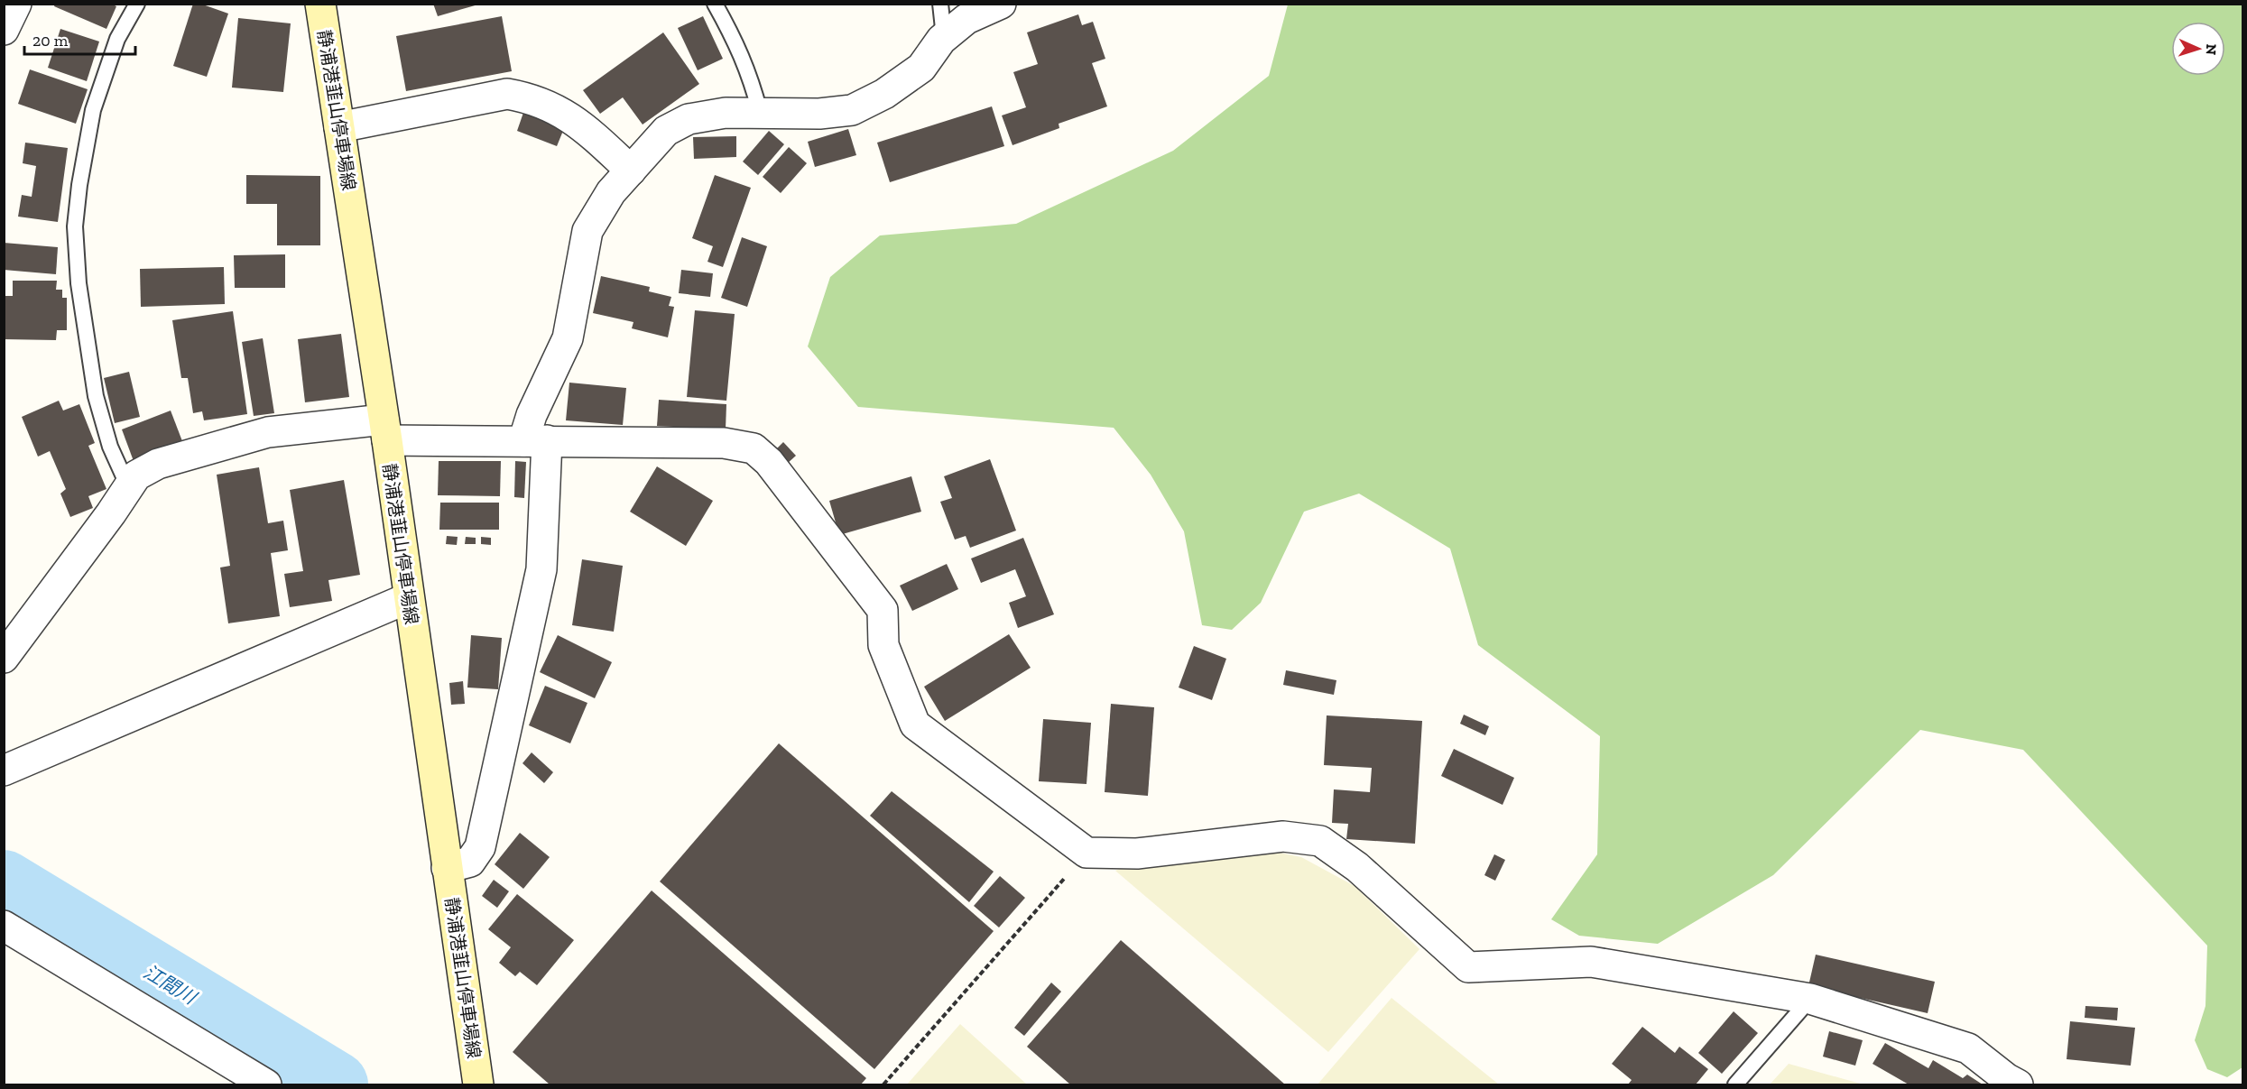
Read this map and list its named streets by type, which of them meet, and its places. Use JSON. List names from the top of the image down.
{
  "streets": {
    "main road": ["静浦港韮山停車場線"]
  },
  "water": ["江間川"],
  "scale_bar": "20 m",
  "north": "right"
}
